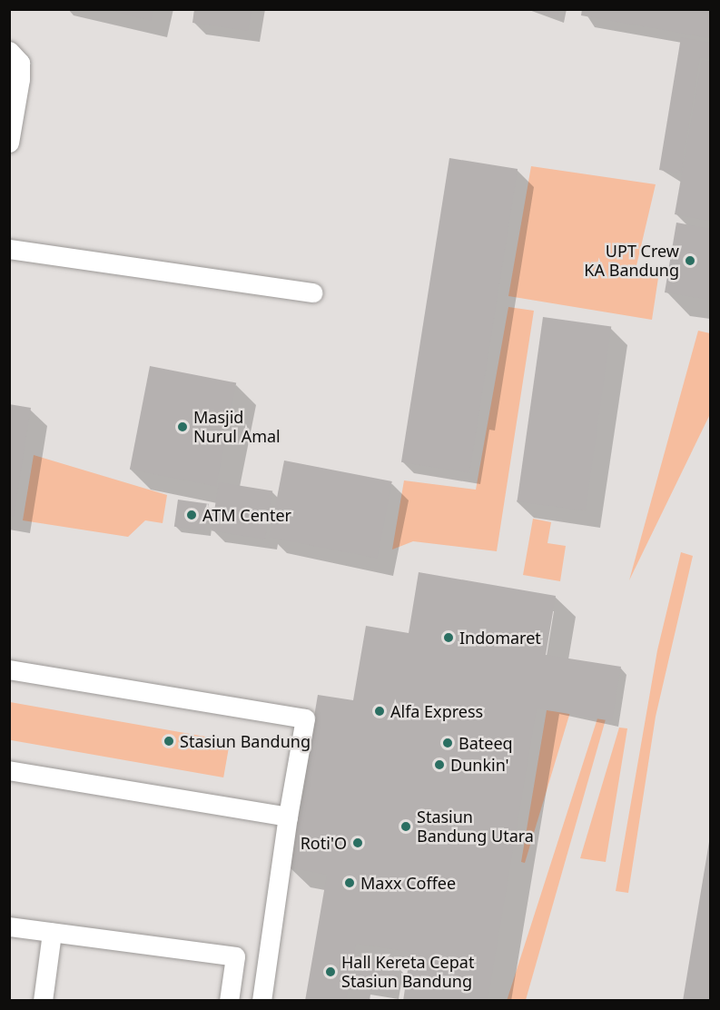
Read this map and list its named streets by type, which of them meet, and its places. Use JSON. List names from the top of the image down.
{
  "places": [
    "UPT Crew KA Bandung",
    "Masjid Nurul Amal",
    "ATM Center",
    "Indomaret",
    "Alfa Express",
    "Stasiun Bandung",
    "Bateeq",
    "Dunkin'",
    "Stasiun Bandung Utara",
    "Roti'O",
    "Maxx Coffee",
    "Hall Kereta Cepat Stasiun Bandung"
  ]
}
